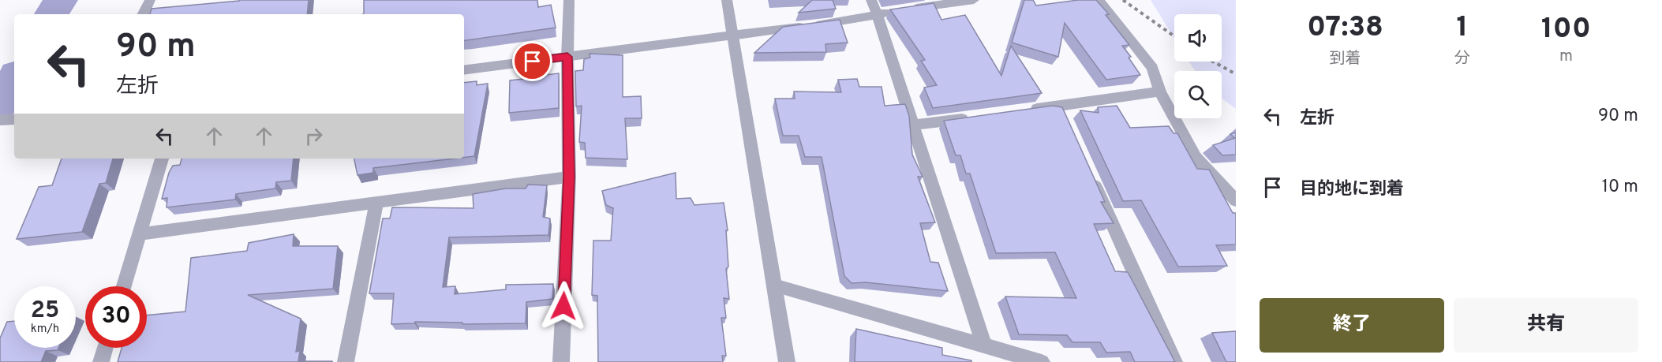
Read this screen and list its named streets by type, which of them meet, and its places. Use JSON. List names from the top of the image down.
{
  "page": {
    "eta": [
      "07:38",
      "到着",
      "1",
      "分",
      "100",
      "m"
    ],
    "turn": ["90 m", "左折"],
    "list": [
      {
        "name": "左折",
        "value": "90 m"
      },
      {
        "name": "目的地に到着",
        "value": "10 m"
      }
    ],
    "speed": "25 km/h",
    "limit": "30",
    "buttons": ["終了", "共有"]
  }
}
